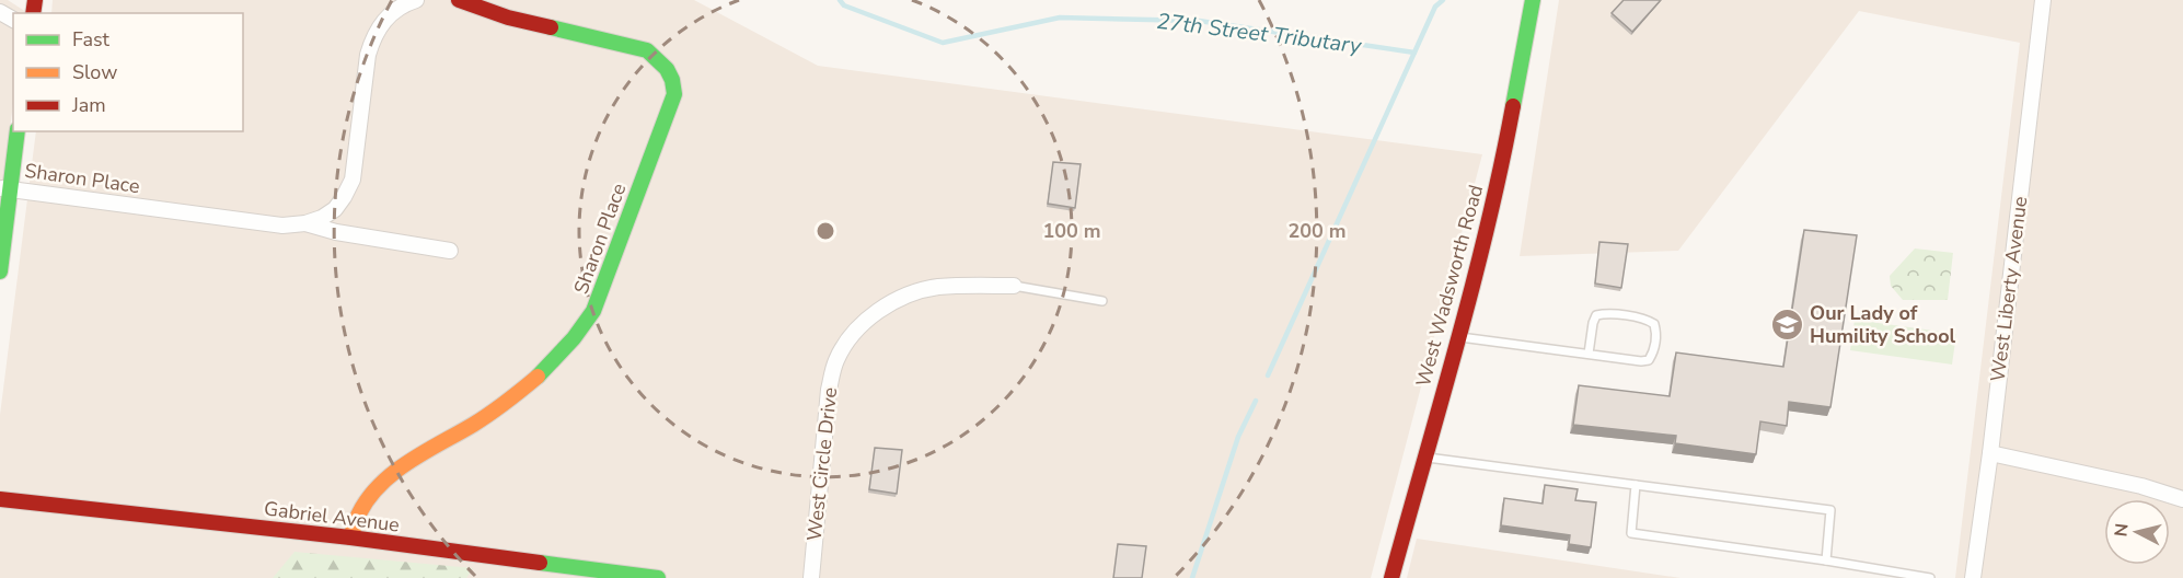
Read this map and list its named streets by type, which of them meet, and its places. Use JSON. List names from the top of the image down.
{
  "streets": {
    "street": [
      "Sharon Place",
      "West Wadsworth Road",
      "West Liberty Avenue",
      "West Circle Drive",
      "Gabriel Avenue"
    ]
  },
  "crossings": [
    ["Sharon Place", "Gabriel Avenue"]
  ],
  "water": ["27th Street Tributary"],
  "places": {
    "school or university": ["Our Lady of Humility School"]
  },
  "legend": ["Fast", "Slow", "Jam"],
  "north": "left",
  "rings": ["100 m", "200 m"]
}
